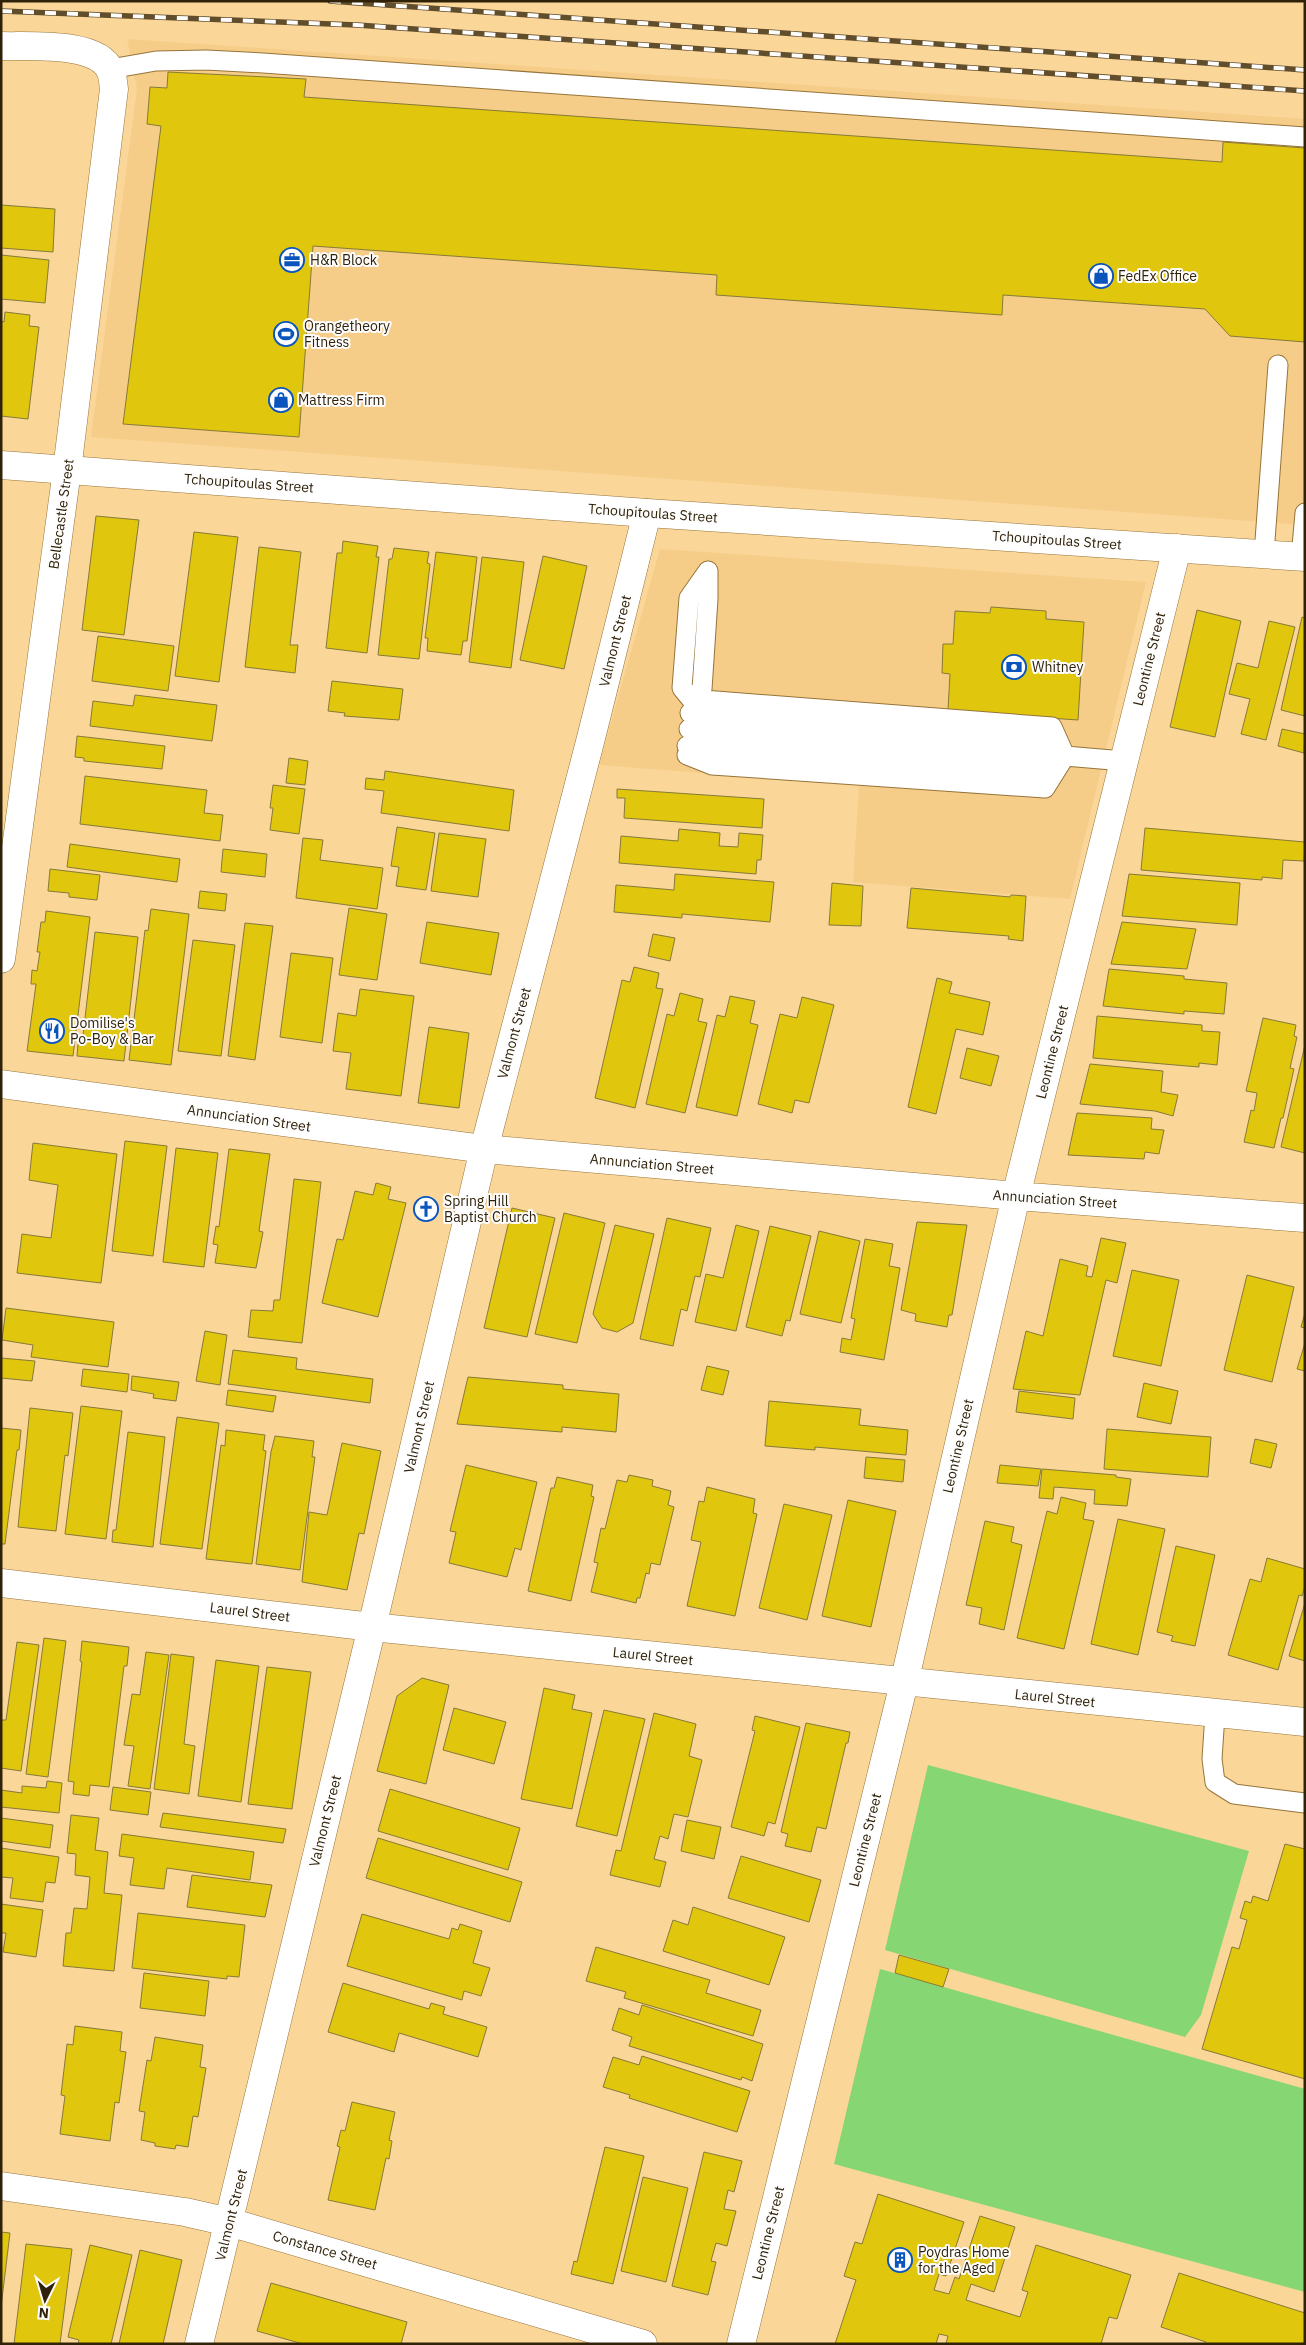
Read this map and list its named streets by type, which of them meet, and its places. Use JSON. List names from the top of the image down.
{
  "streets": {
    "street": [
      "Tchoupitoulas Street",
      "Bellecastle Street",
      "Valmont Street",
      "Leontine Street",
      "Annunciation Street",
      "Laurel Street",
      "Constance Street"
    ]
  },
  "crossings": [
    ["Tchoupitoulas Street", "Bellecastle Street"],
    ["Tchoupitoulas Street", "Valmont Street"],
    ["Tchoupitoulas Street", "Leontine Street"],
    ["Valmont Street", "Annunciation Street"],
    ["Valmont Street", "Laurel Street"],
    ["Valmont Street", "Constance Street"],
    ["Leontine Street", "Annunciation Street"],
    ["Leontine Street", "Laurel Street"]
  ],
  "places": {
    "office": ["H&R Block"],
    "shop": ["FedEx Office", "Mattress Firm"],
    "sports": ["Orangetheory Fitness"],
    "bank": ["Whitney"],
    "restaurant": ["Domilise's Po-Boy & Bar"],
    "church": ["Spring Hill Baptist Church"],
    "building": ["Poydras Home for the Aged"]
  },
  "north": "bottom"
}
